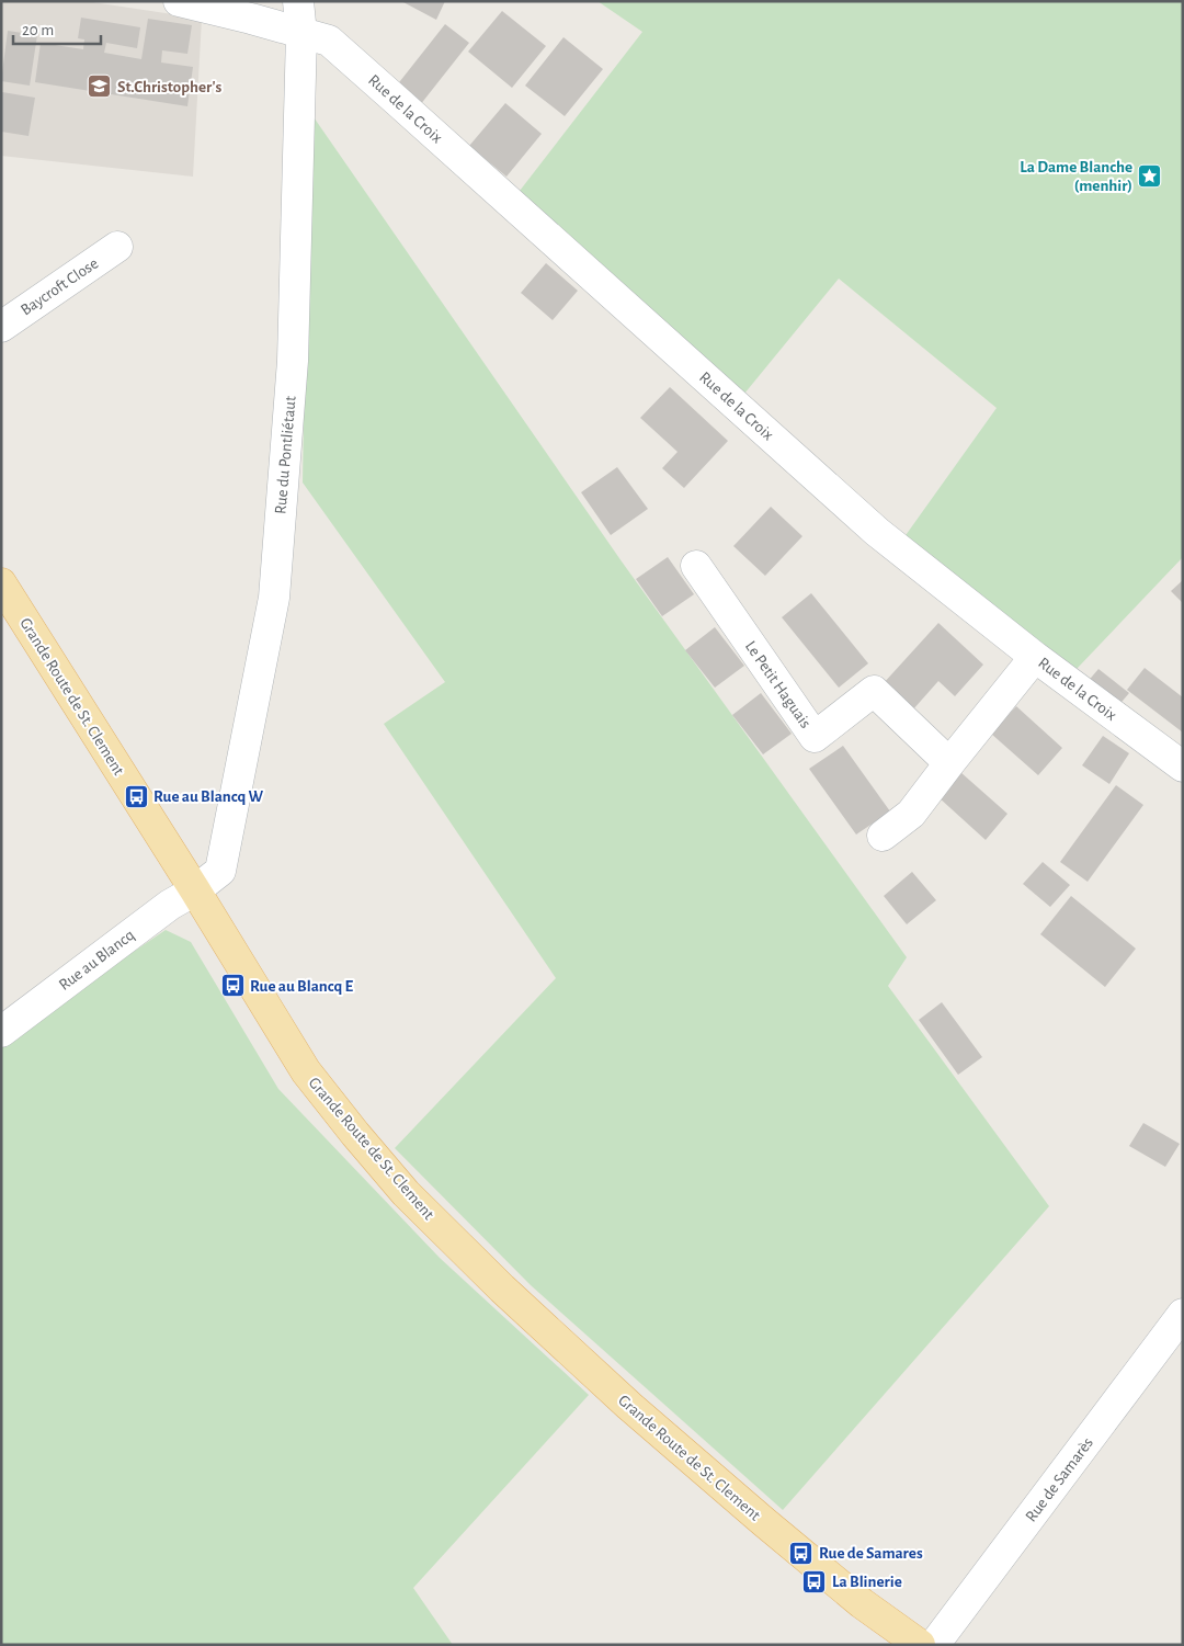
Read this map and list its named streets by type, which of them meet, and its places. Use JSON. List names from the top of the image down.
{
  "streets": {
    "main road": ["Grande Route de St. Clement"],
    "street": [
      "Rue de la Croix",
      "Baycroft Close",
      "Rue du Pontliétaut",
      "Le Petit Haguais",
      "Rue au Blancq",
      "Rue de Samarès"
    ]
  },
  "crossings": [
    ["Rue de la Croix", "Rue du Pontliétaut"],
    ["Rue du Pontliétaut", "Grande Route de St. Clement"],
    ["Rue du Pontliétaut", "Rue au Blancq"],
    ["Grande Route de St. Clement", "Rue au Blancq"]
  ],
  "places": {
    "school or university": ["St.Christopher's"],
    "place": ["La Dame Blanche (menhir)"],
    "bus stop": [
      "Rue au Blancq W",
      "Rue au Blancq E",
      "Rue de Samares",
      "La Blinerie"
    ]
  },
  "scale_bar": "20 m"
}
